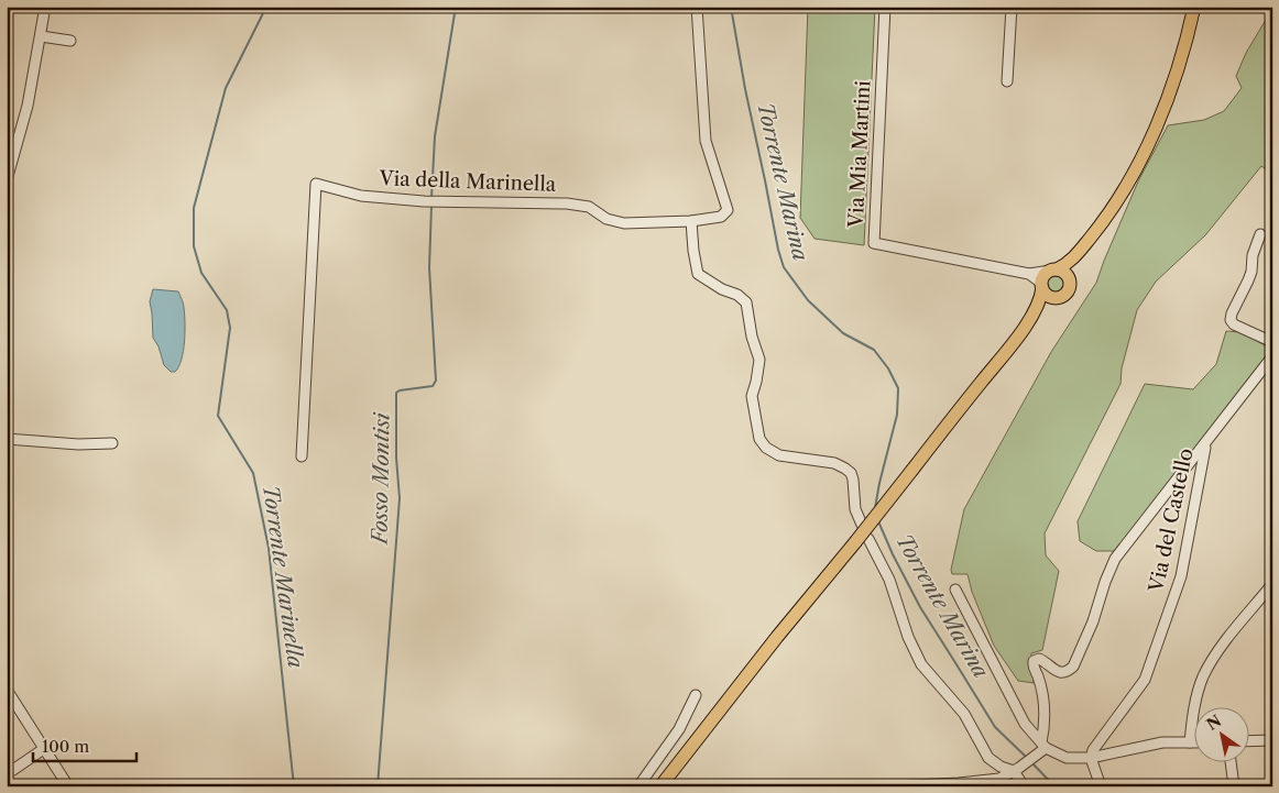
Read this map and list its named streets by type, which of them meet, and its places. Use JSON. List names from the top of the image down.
{
  "streets": {
    "street": ["Via Mia Martini", "Via della Marinella", "Via del Castello"]
  },
  "water": ["Torrente Marina", "Fosso Montisi", "Torrente Marinella"],
  "scale_bar": "100 m",
  "north": "top left"
}
